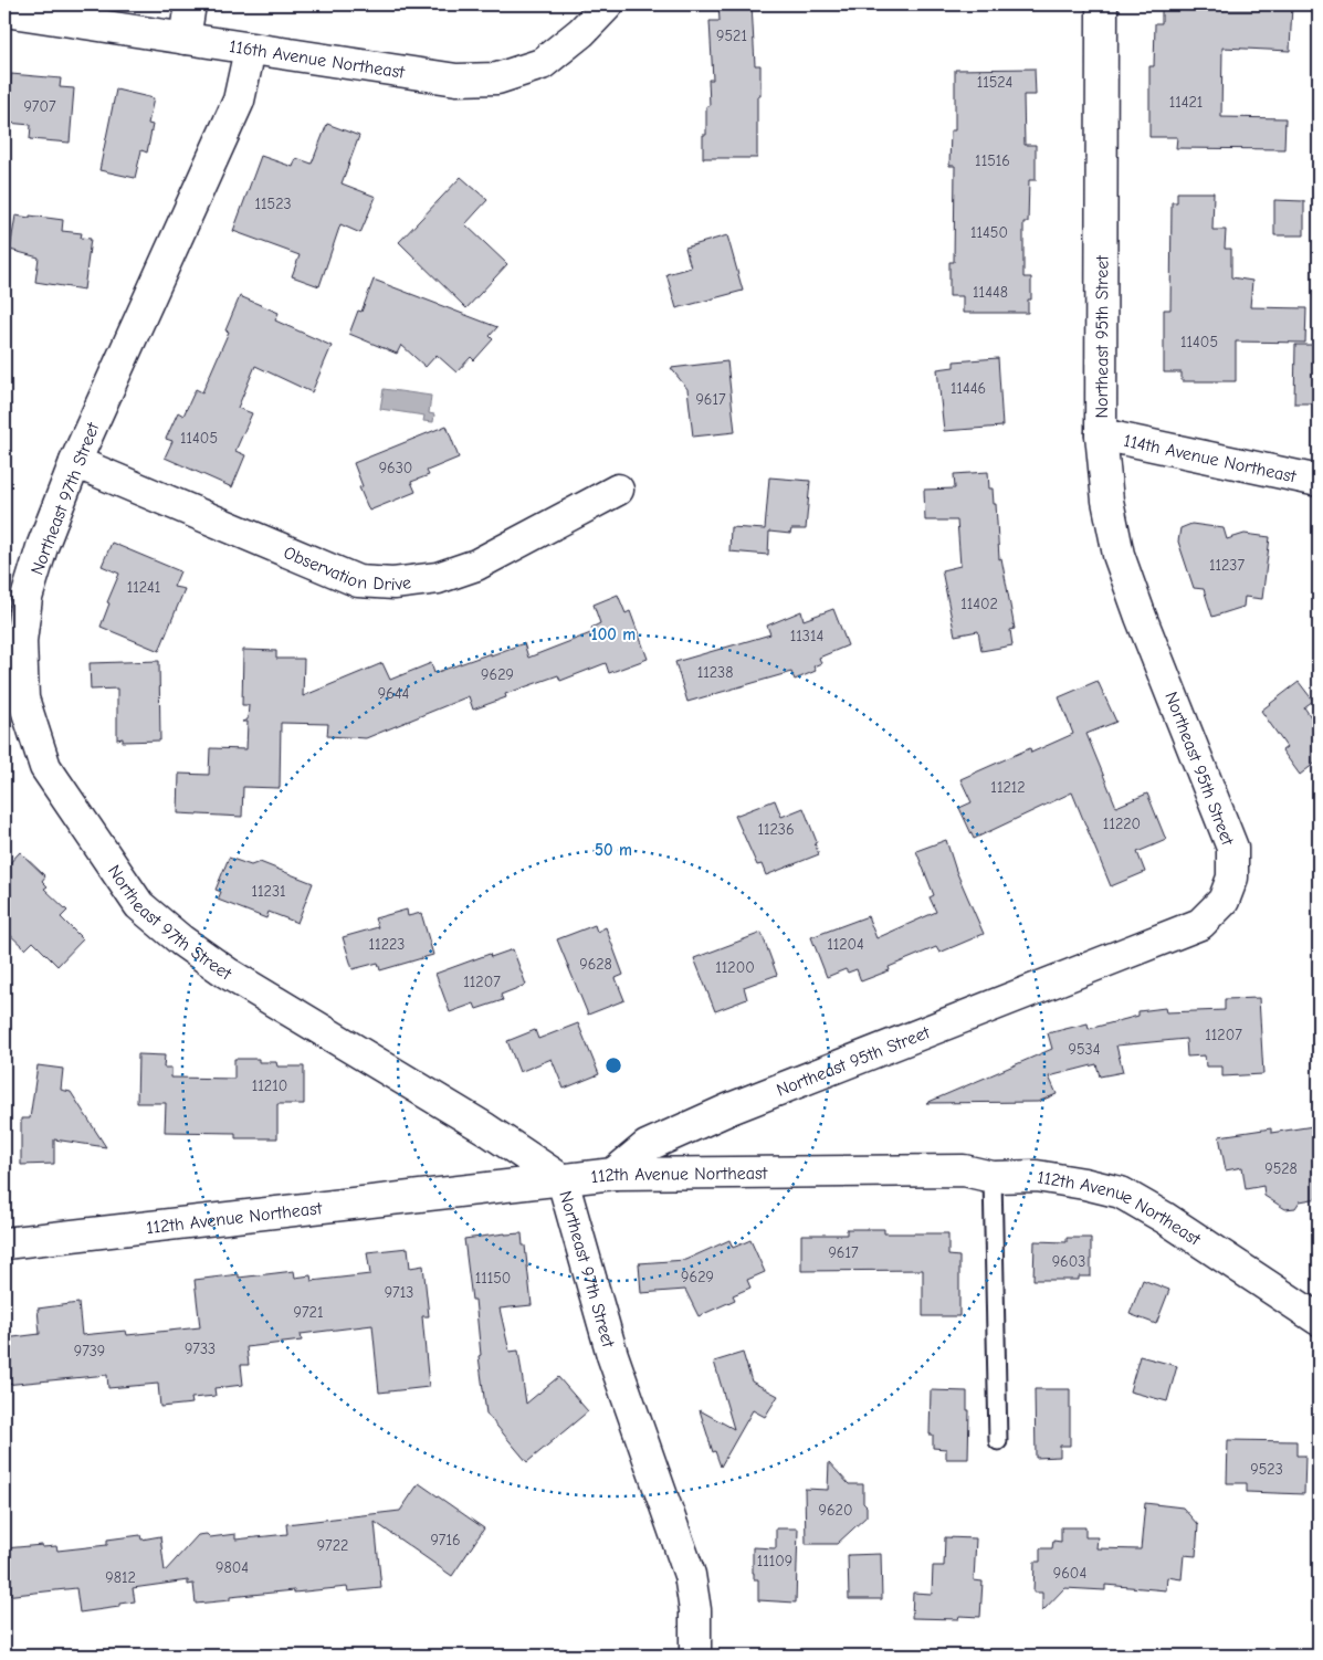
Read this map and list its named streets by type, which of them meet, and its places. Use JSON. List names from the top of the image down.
{
  "streets": {
    "street": [
      "116th Avenue Northeast",
      "Northeast 95th Street",
      "114th Avenue Northeast",
      "Northeast 97th Street",
      "Observation Drive",
      "112th Avenue Northeast"
    ]
  },
  "crossings": [
    ["116th Avenue Northeast", "Northeast 97th Street"],
    ["Northeast 95th Street", "114th Avenue Northeast"],
    ["Northeast 95th Street", "112th Avenue Northeast"],
    ["Northeast 97th Street", "Observation Drive"],
    ["Northeast 97th Street", "112th Avenue Northeast"]
  ],
  "house_numbers": [
    "9521",
    "11524",
    "11421",
    "9707",
    "11516",
    "11523",
    "11450",
    "11448",
    "11405",
    "11446",
    "9617",
    "11405",
    "9630",
    "11237",
    "11241",
    "11402",
    "11314",
    "11238",
    "9629",
    "9644",
    "11212",
    "11220",
    "11236",
    "11231",
    "11223",
    "11204",
    "9628",
    "11200",
    "11207",
    "11207",
    "9534",
    "11210",
    "9528",
    "9617",
    "9603",
    "9629",
    "11150",
    "9713",
    "9721",
    "9733",
    "9739",
    "9523",
    "9620",
    "9716",
    "9722",
    "11109",
    "9804",
    "9604",
    "9812"
  ],
  "rings": ["100 m", "50 m"]
}
